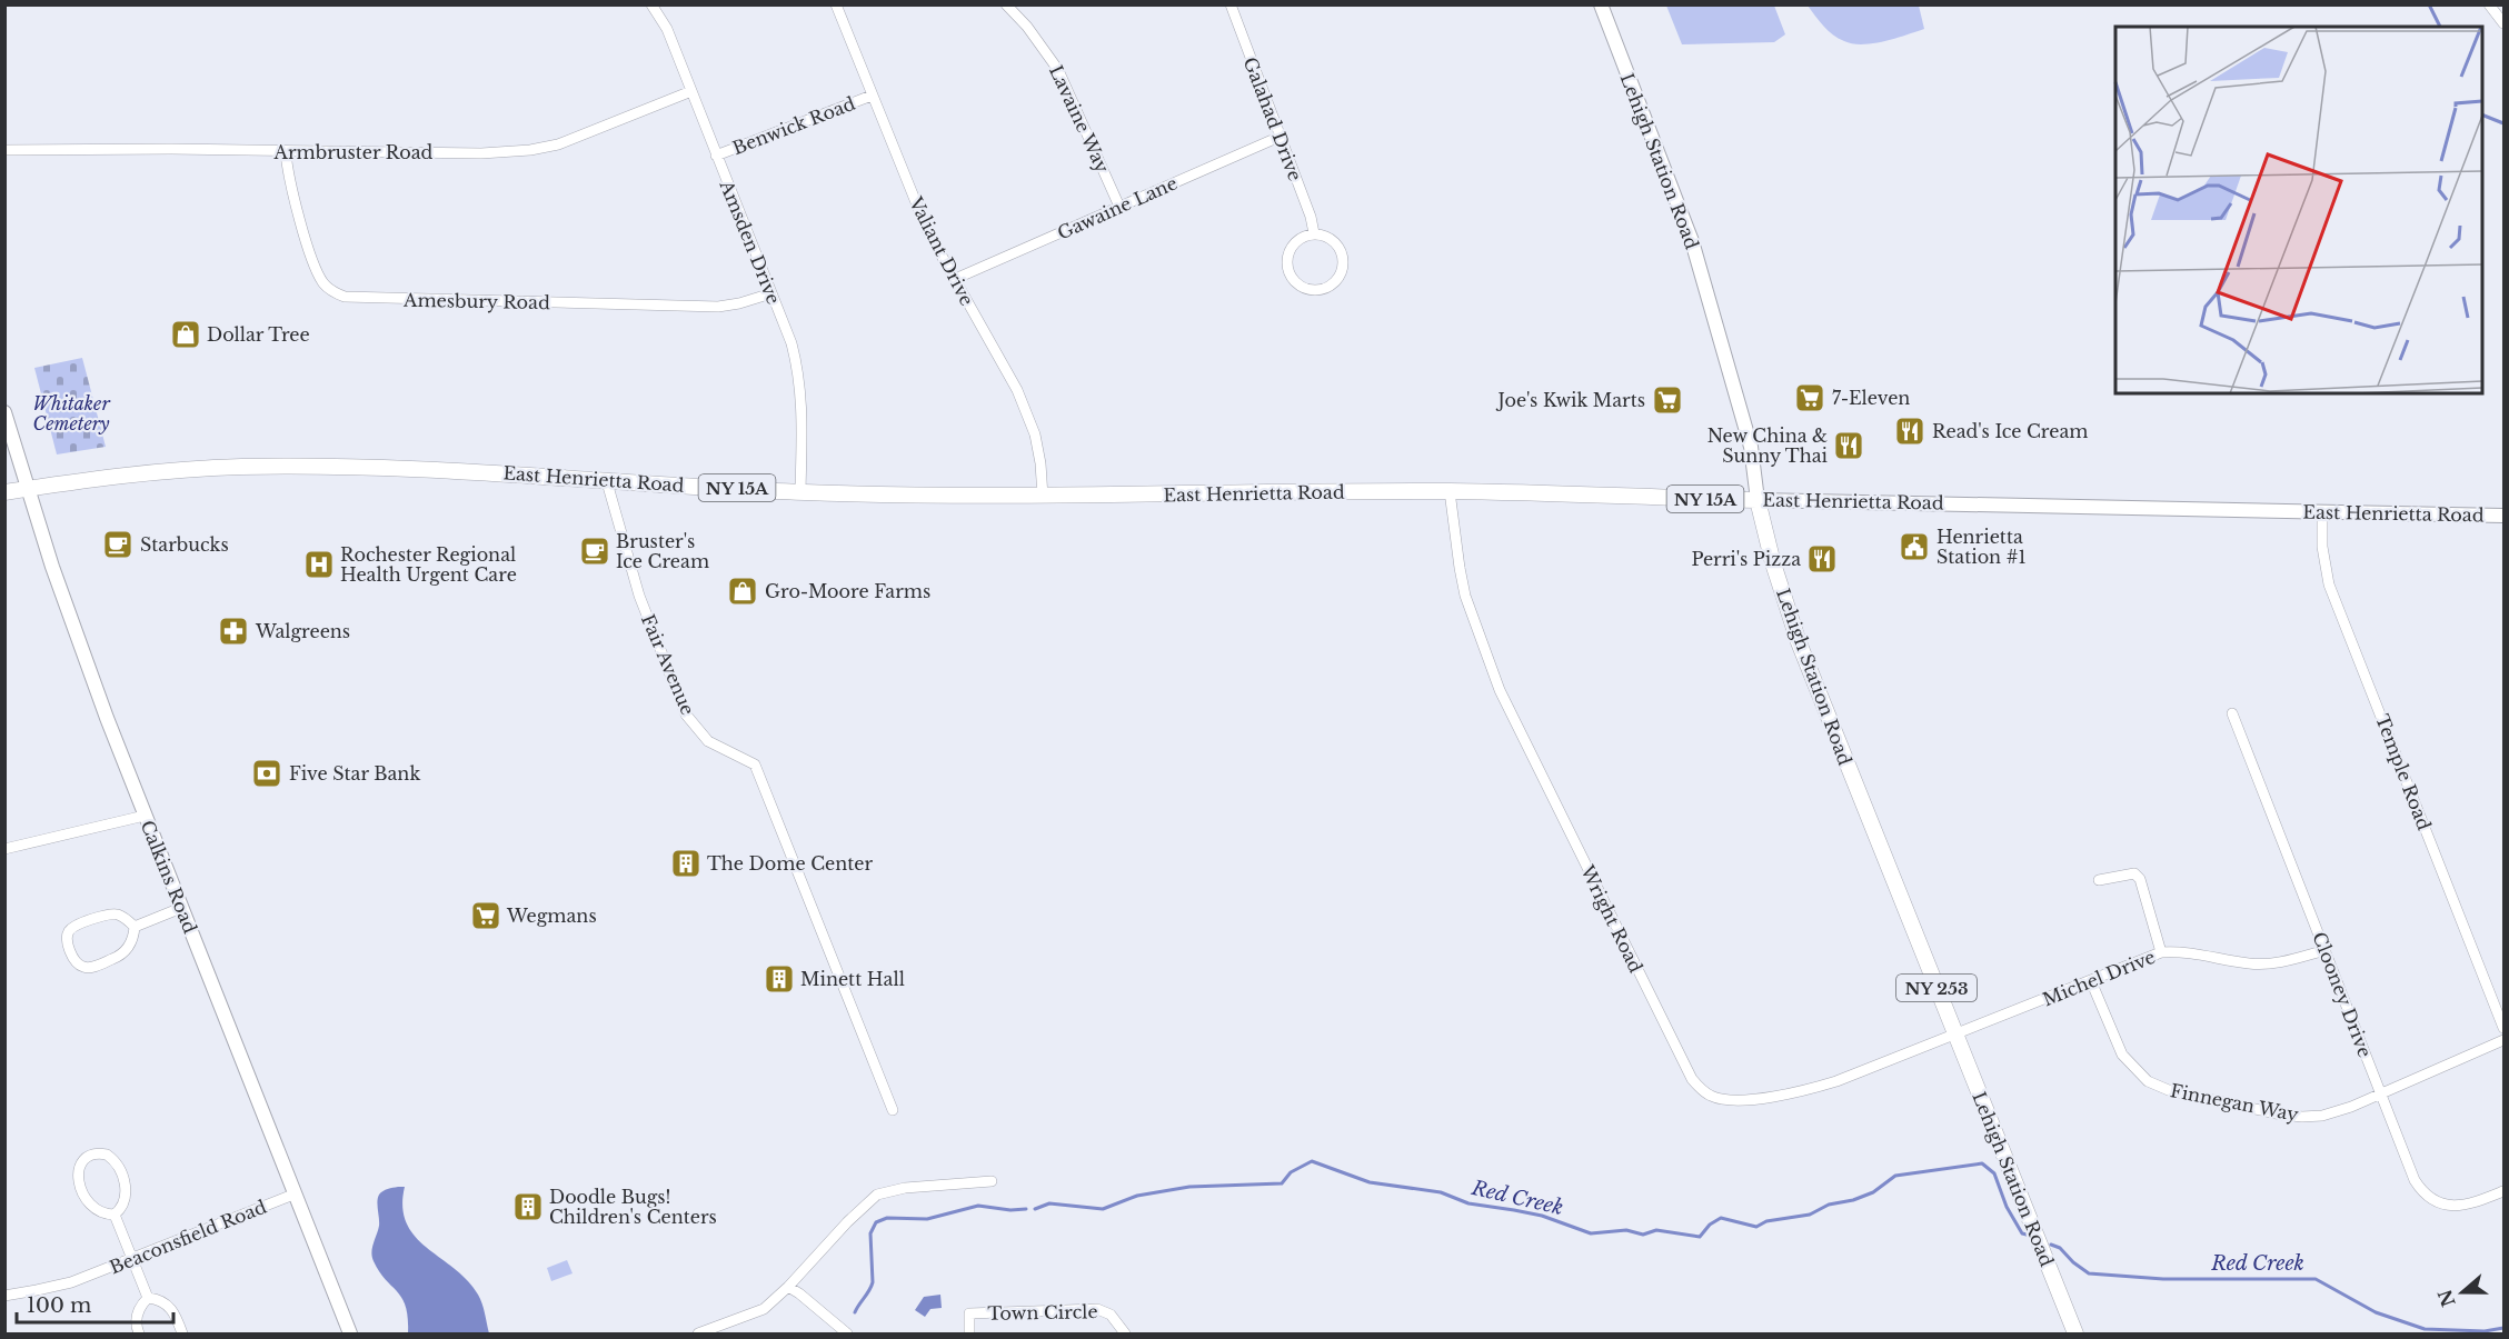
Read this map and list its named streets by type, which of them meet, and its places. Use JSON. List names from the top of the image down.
{
  "streets": {
    "main road": [
      "Lehigh Station Road",
      "East Henrietta Road",
      "NY 15A",
      "Calkins Road",
      "NY 253"
    ],
    "street": [
      "Lavaine Way",
      "Galahad Drive",
      "Benwick Road",
      "Armbruster Road",
      "Gawaine Lane",
      "Amsden Drive",
      "Valiant Drive",
      "Amesbury Road",
      "Fair Avenue",
      "Temple Road",
      "Wright Road",
      "Michel Drive",
      "Clooney Drive",
      "Finnegan Way",
      "Beaconsfield Road",
      "Town Circle"
    ]
  },
  "crossings": [
    ["Lavaine Way", "Gawaine Lane"],
    ["Galahad Drive", "Gawaine Lane"],
    ["Benwick Road", "Amsden Drive"],
    ["Benwick Road", "Valiant Drive"],
    ["Armbruster Road", "Amsden Drive"],
    ["Armbruster Road", "Amesbury Road"],
    ["Lehigh Station Road", "East Henrietta Road"],
    ["Lehigh Station Road", "Wright Road"],
    ["Lehigh Station Road", "Michel Drive"],
    ["Gawaine Lane", "Valiant Drive"],
    ["Amsden Drive", "Amesbury Road"],
    ["Amsden Drive", "East Henrietta Road"],
    ["Valiant Drive", "East Henrietta Road"],
    ["East Henrietta Road", "Fair Avenue"],
    ["East Henrietta Road", "Temple Road"],
    ["East Henrietta Road", "Calkins Road"],
    ["East Henrietta Road", "Wright Road"],
    ["Calkins Road", "Beaconsfield Road"],
    ["Wright Road", "Michel Drive"],
    ["Michel Drive", "Clooney Drive"],
    ["Michel Drive", "Finnegan Way"],
    ["Clooney Drive", "Finnegan Way"]
  ],
  "water": ["Red Creek"],
  "parks": ["Whitaker Cemetery"],
  "places": {
    "shop": ["Dollar Tree", "Gro-Moore Farms"],
    "supermarket": ["7-Eleven", "Joe's Kwik Marts", "Wegmans"],
    "restaurant": ["Read's Ice Cream", "New China & Sunny Thai", "Perri's Pizza"],
    "cafe": ["Starbucks", "Bruster's Ice Cream"],
    "public building": ["Henrietta Station #1"],
    "hospital": ["Rochester Regional Health Urgent Care"],
    "pharmacy": ["Walgreens"],
    "bank": ["Five Star Bank"],
    "building": ["The Dome Center", "Minett Hall", "Doodle Bugs! Children's Centers"]
  },
  "scale_bar": "100 m",
  "north": "left"
}
